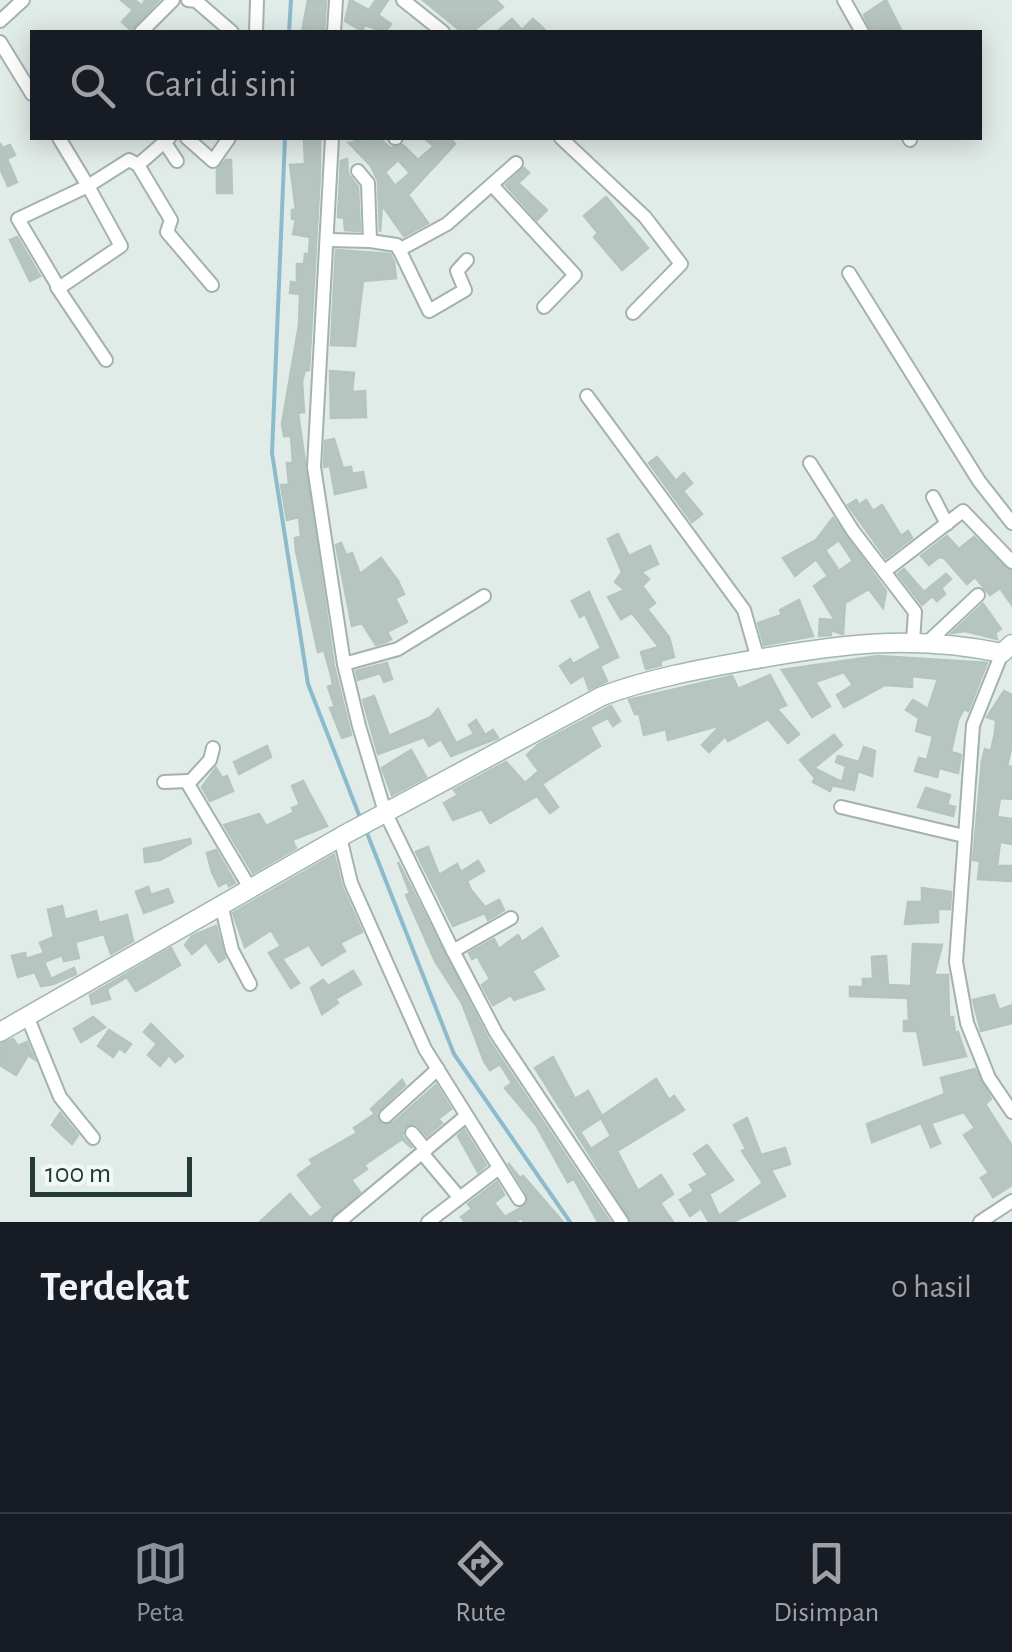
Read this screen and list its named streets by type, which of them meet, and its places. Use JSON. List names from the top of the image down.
{
  "scale_bar": "100 m",
  "page": {
    "search": "Cari di sini",
    "scale": "100 m",
    "heading": ["Terdekat", "0 hasil"],
    "nav": ["Peta", "Rute", "Disimpan"]
  }
}
